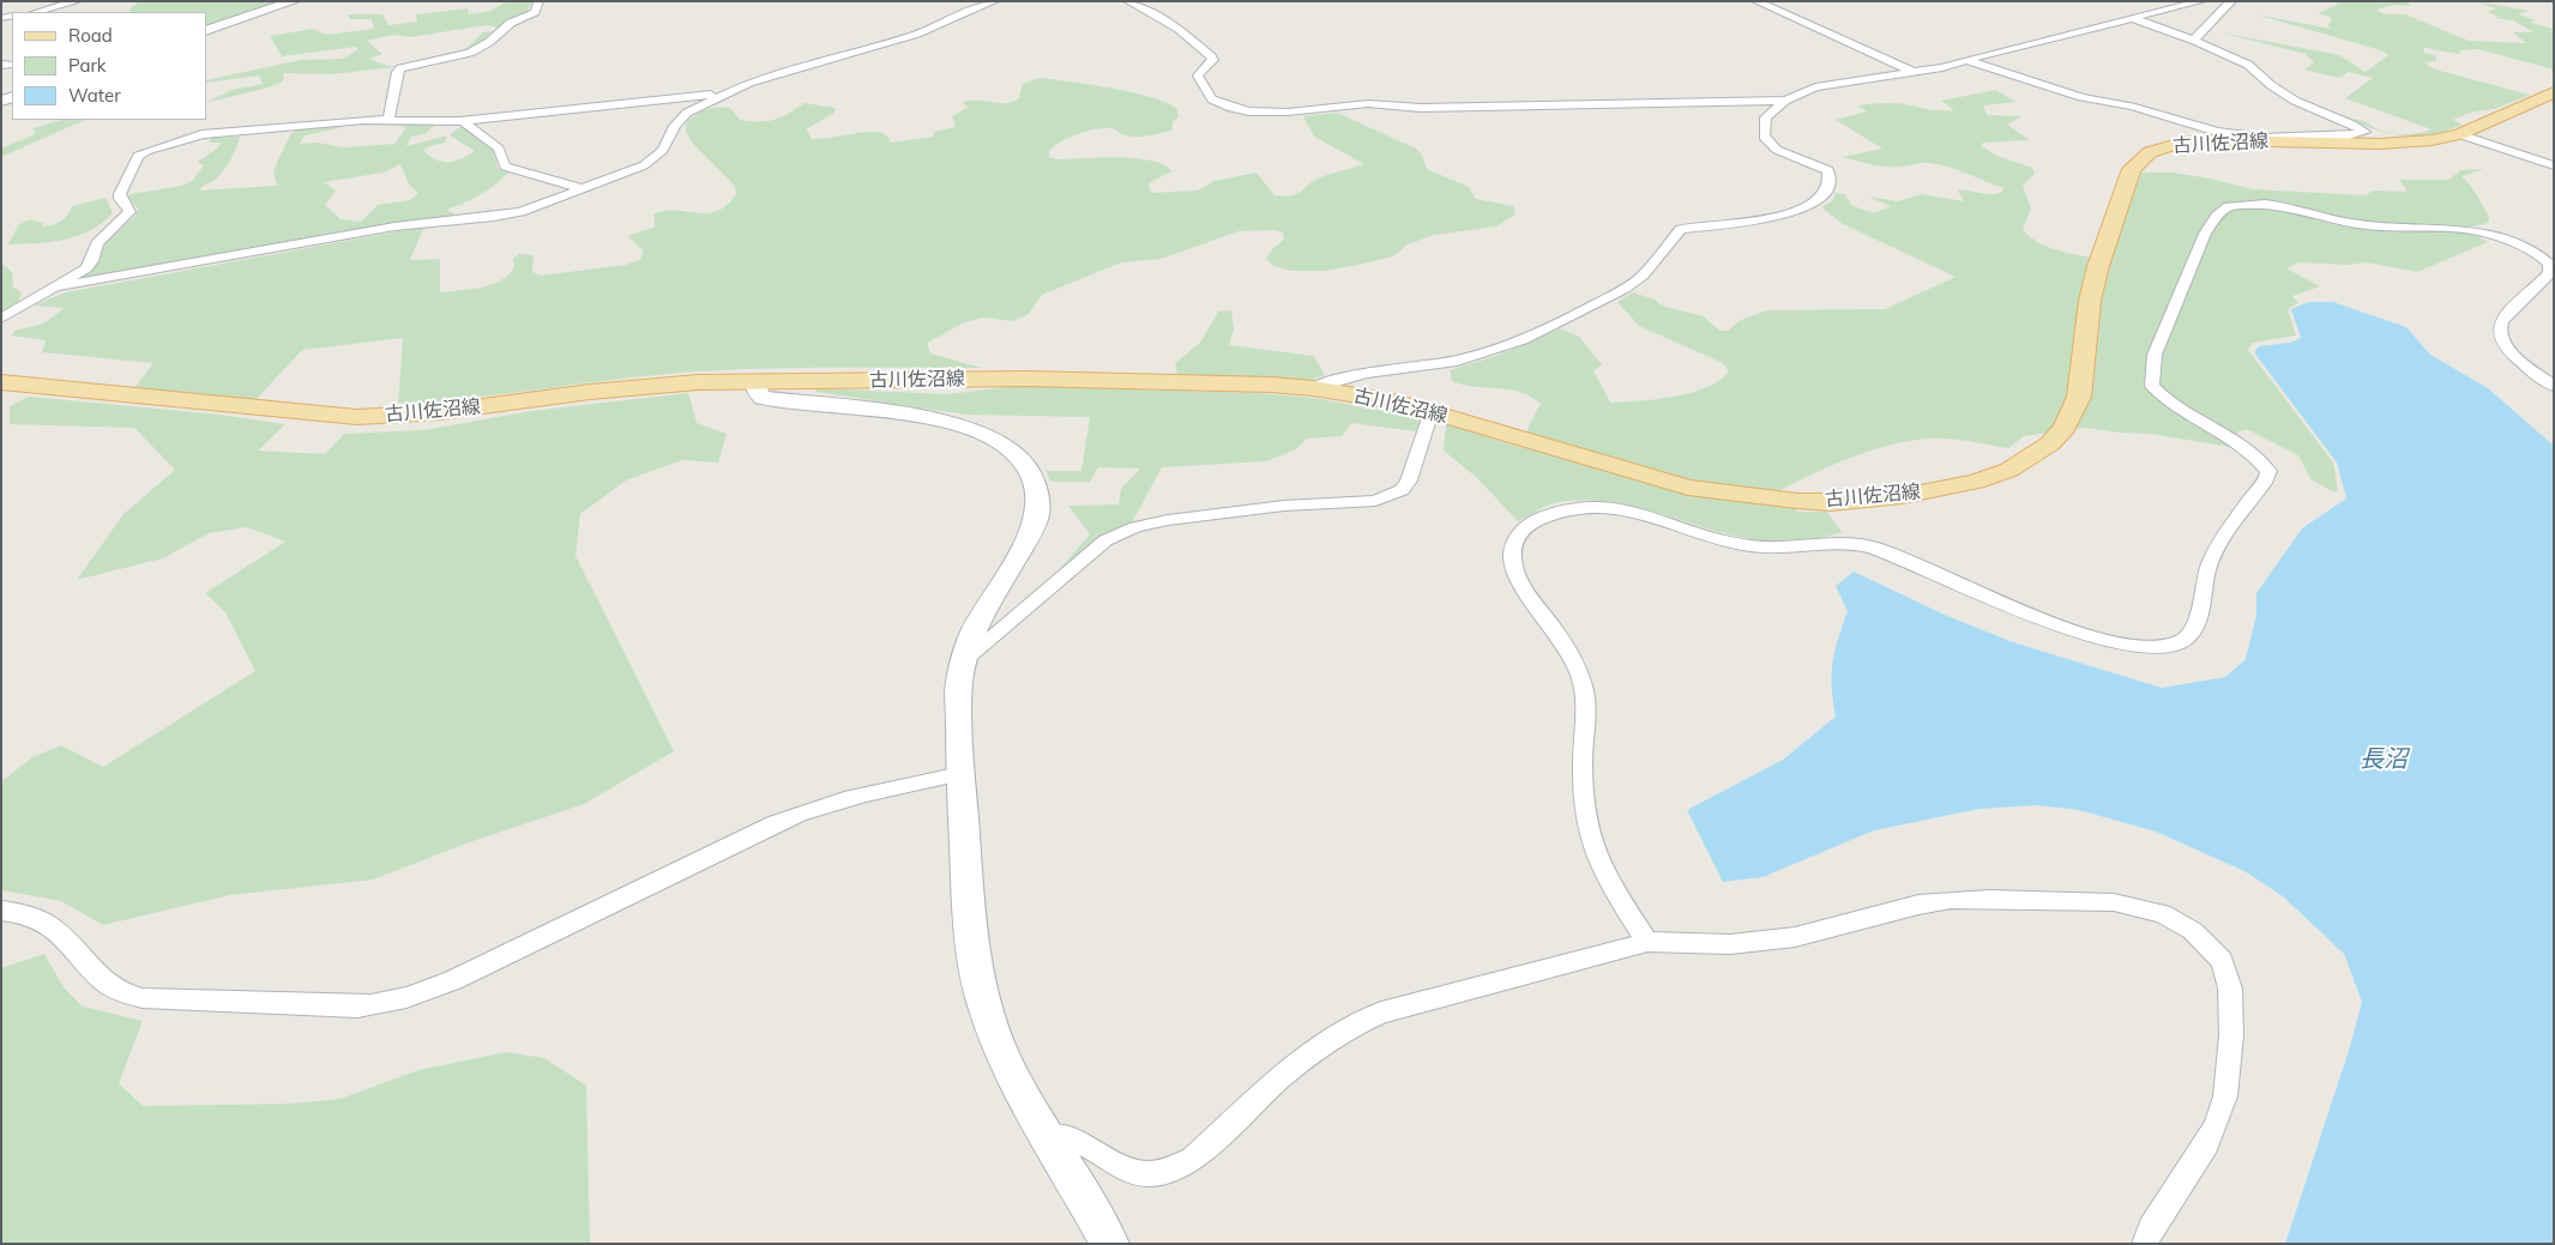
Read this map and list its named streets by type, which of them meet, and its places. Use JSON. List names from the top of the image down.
{
  "streets": {
    "main road": ["古川佐沼線"]
  },
  "water": ["長沼"],
  "legend": ["Road", "Park", "Water"]
}
